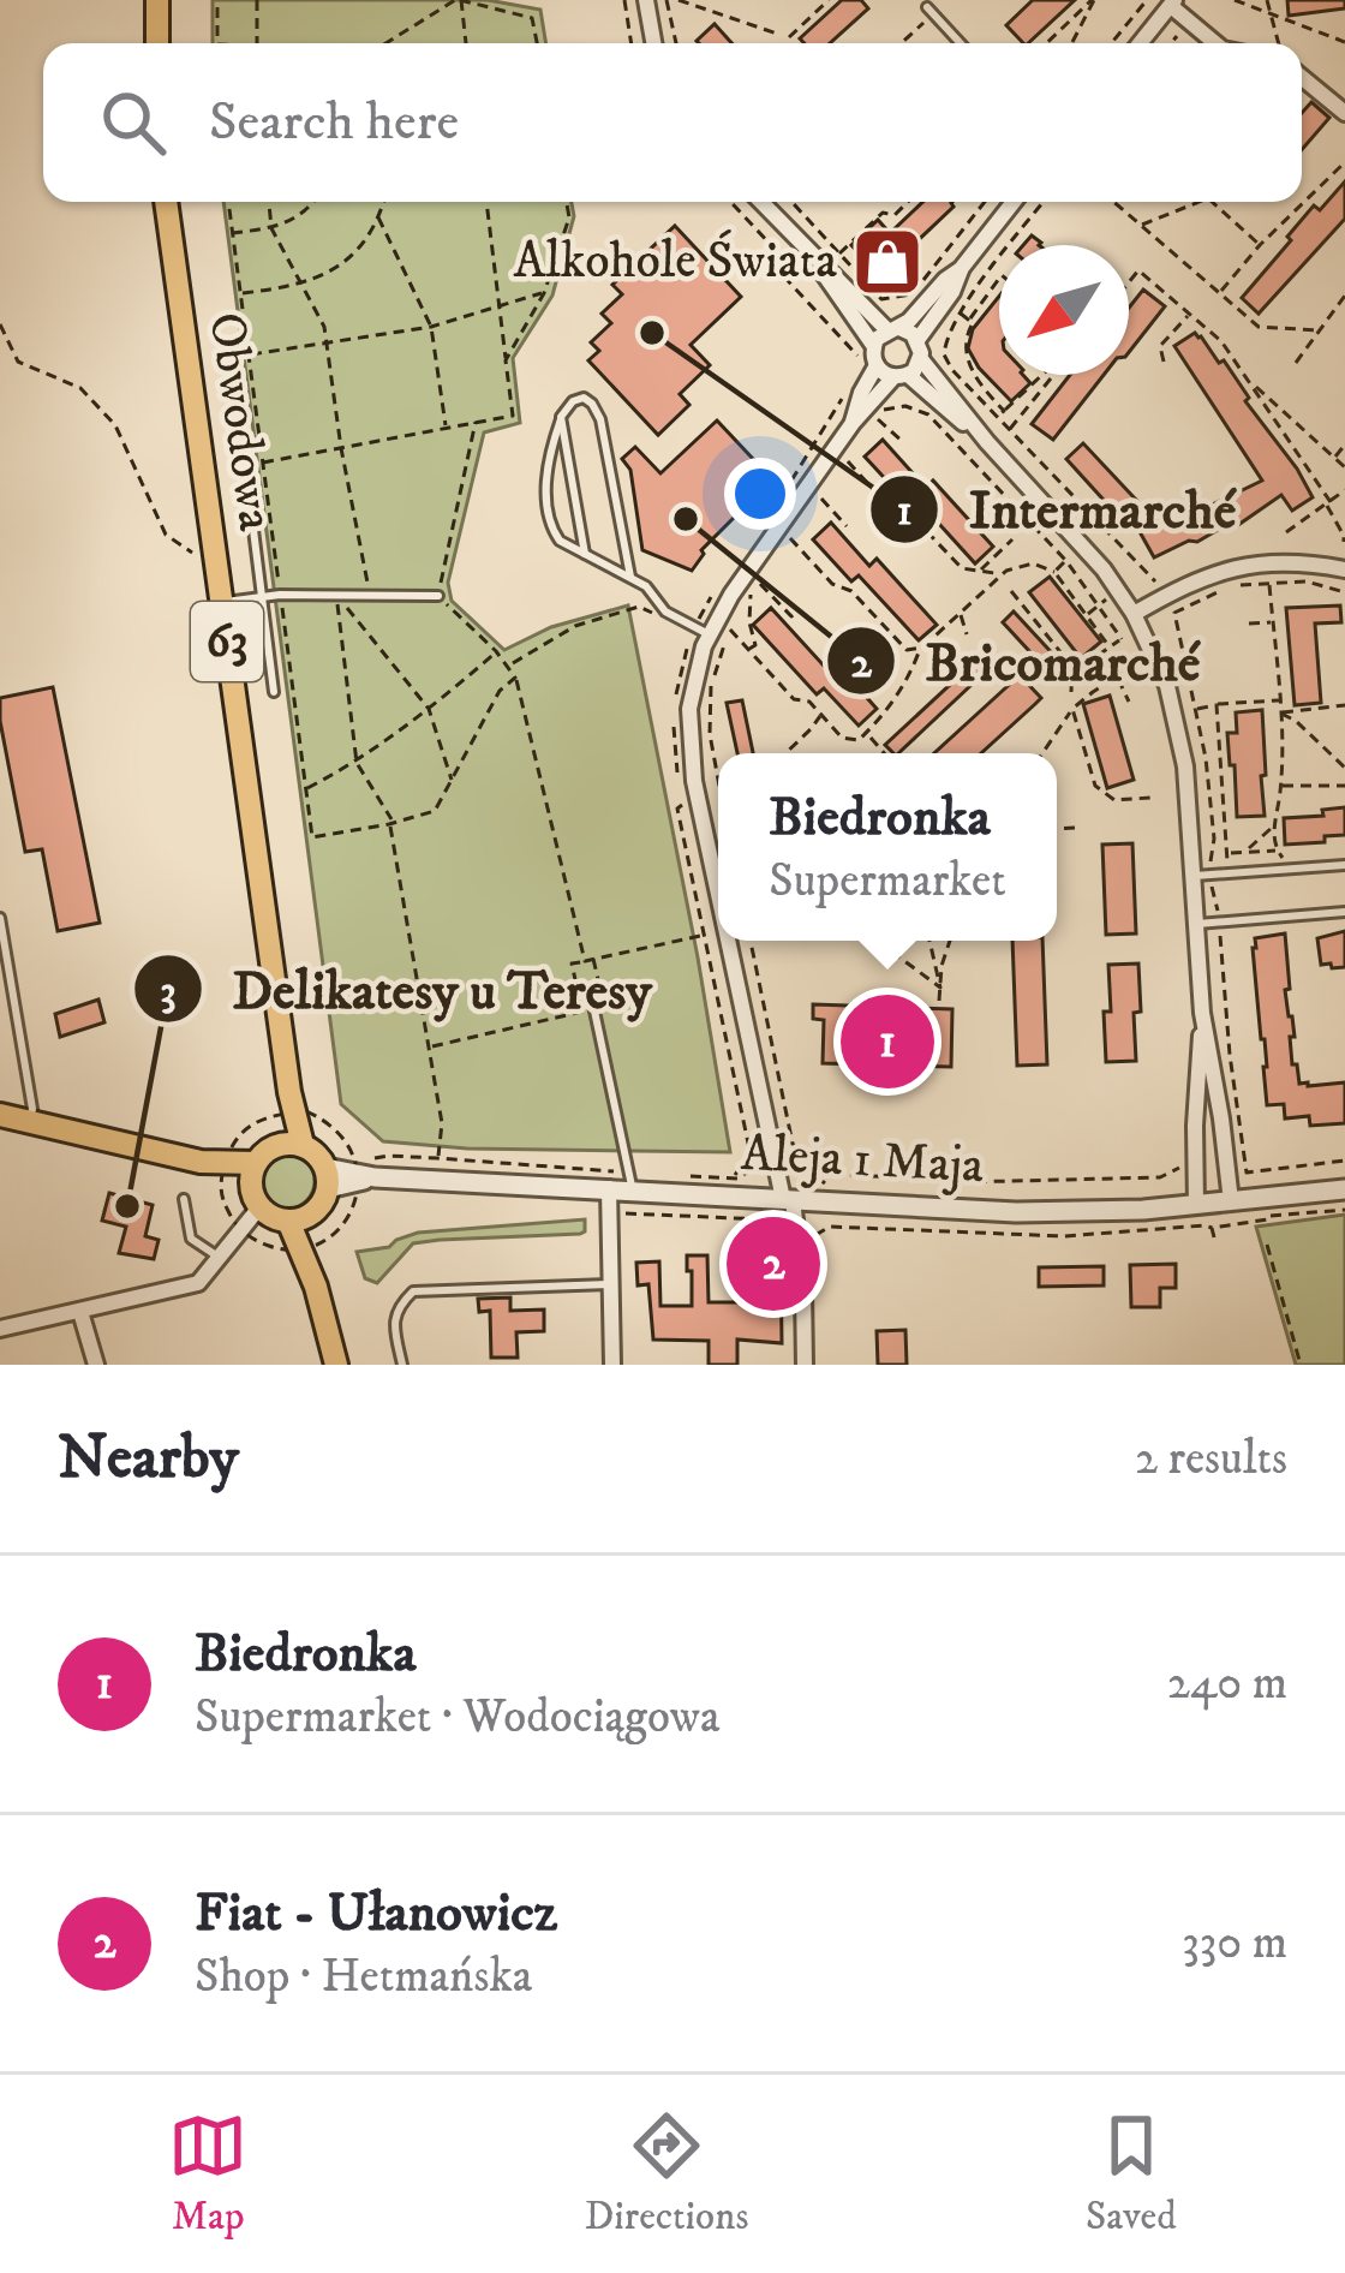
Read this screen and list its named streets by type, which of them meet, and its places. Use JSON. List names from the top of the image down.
{
  "streets": {
    "main road": ["Obwodowa", "63"],
    "street": ["Aleja 1 Maja"]
  },
  "crossings": [
    ["Obwodowa", "Aleja 1 Maja"]
  ],
  "places": {
    "shop": ["Alkohole Świata"],
    "other": ["Intermarché", "Bricomarché", "Delikatesy u Teresy"]
  },
  "north": "bottom left",
  "page": {
    "search": "Search here",
    "popup": ["Biedronka", "Supermarket"],
    "pins": ["1", "2"],
    "heading": ["Nearby", "2 results"],
    "list": [
      {
        "mark": "1",
        "name": "Biedronka",
        "note": "Supermarket · Wodociągowa",
        "value": "240 m"
      },
      {
        "mark": "2",
        "name": "Fiat - Ułanowicz",
        "note": "Shop · Hetmańska",
        "value": "330 m"
      }
    ],
    "nav": ["Map", "Directions", "Saved"]
  }
}
